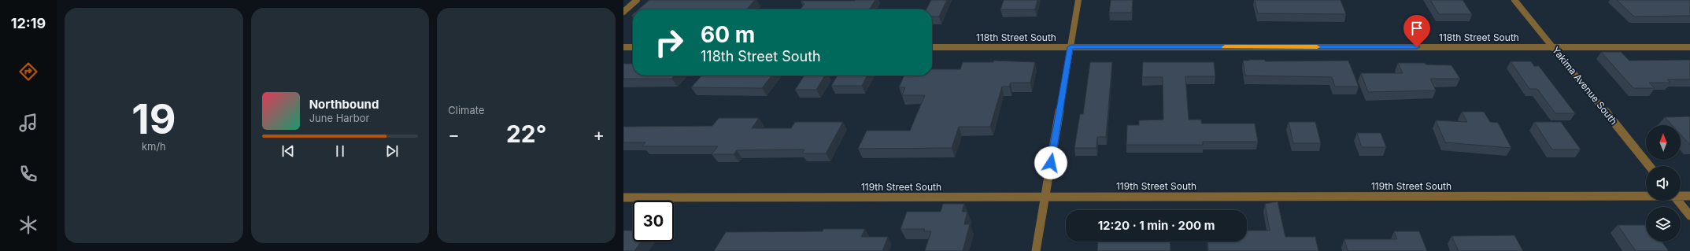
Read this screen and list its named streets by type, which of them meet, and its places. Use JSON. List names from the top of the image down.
{
  "streets": {
    "street": ["118th Street South", "Yakima Avenue South", "119th Street South"]
  },
  "crossings": [
    ["118th Street South", "Yakima Avenue South"]
  ],
  "north": "top",
  "page": {
    "tabs": "12:19",
    "tile": [
      ["19", "km/h"],
      "Climate"
    ],
    "turn": ["60 m", "118th Street South"],
    "song": ["Northbound", "June Harbor"],
    "heat": ["−", "22°", "+"],
    "limit": "30",
    "trip": "12:20 · 1 min · 200 m"
  }
}
